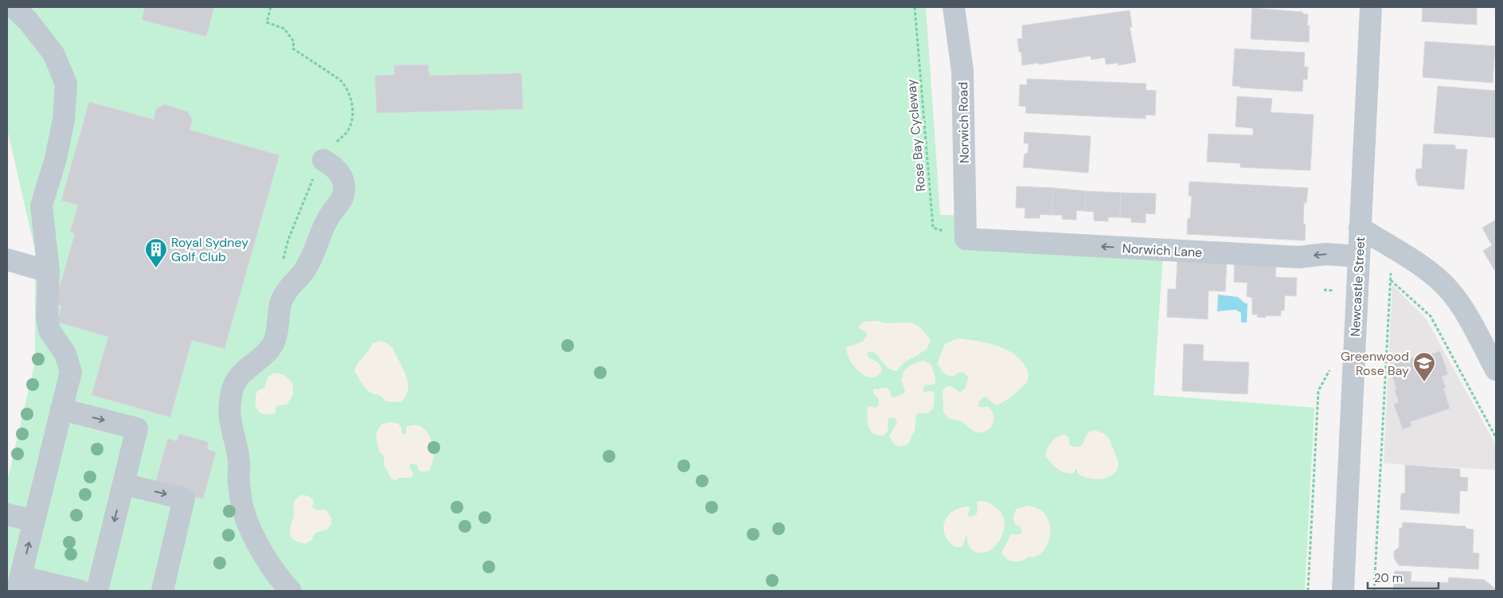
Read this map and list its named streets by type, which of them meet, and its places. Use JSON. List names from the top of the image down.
{
  "streets": {
    "street": ["Norwich Road", "Norwich Lane", "Newcastle Street"],
    "path": ["Rose Bay Cycleway"]
  },
  "crossings": [
    ["Norwich Road", "Rose Bay Cycleway"],
    ["Norwich Road", "Norwich Lane"],
    ["Rose Bay Cycleway", "Norwich Lane"],
    ["Norwich Lane", "Newcastle Street"]
  ],
  "one_way": ["Norwich Lane"],
  "places": {
    "building": ["Royal Sydney Golf Club"],
    "school or university": ["Greenwood Rose Bay"]
  },
  "scale_bar": "20 m"
}
